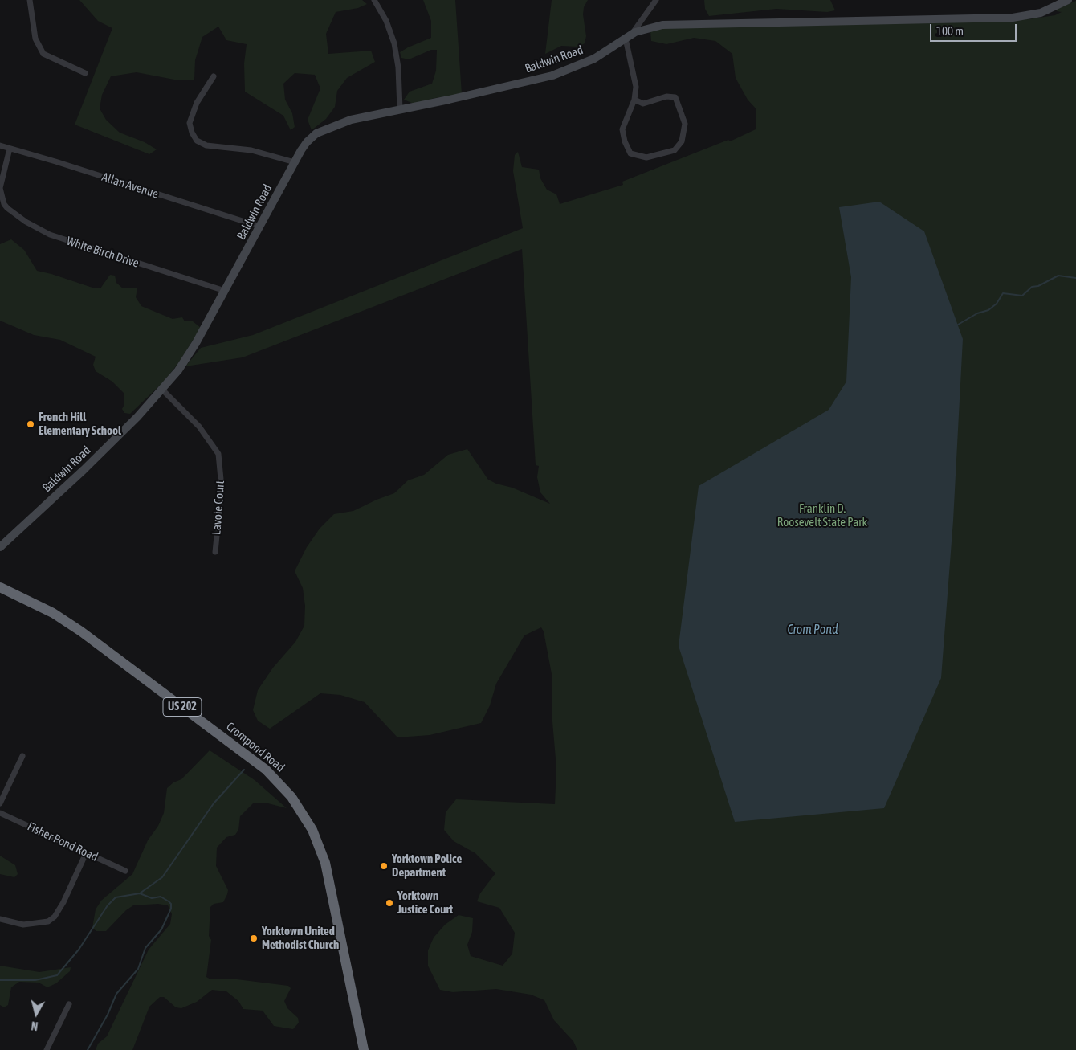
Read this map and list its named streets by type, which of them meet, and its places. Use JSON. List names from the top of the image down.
{
  "streets": {
    "highway": ["US 202", "Crompond Road"],
    "street": [
      "Baldwin Road",
      "Allan Avenue",
      "White Birch Drive",
      "Lavoie Court",
      "Fisher Pond Road"
    ]
  },
  "crossings": [
    ["Baldwin Road", "Allan Avenue"],
    ["Baldwin Road", "White Birch Drive"],
    ["Baldwin Road", "Lavoie Court"],
    ["Allan Avenue", "White Birch Drive"]
  ],
  "water": ["Crom Pond"],
  "parks": ["Franklin D. Roosevelt State Park"],
  "places": [
    "French Hill Elementary School",
    "Yorktown Police Department",
    "Yorktown Justice Court",
    "Yorktown United Methodist Church"
  ],
  "scale_bar": "100 m",
  "north": "bottom"
}
